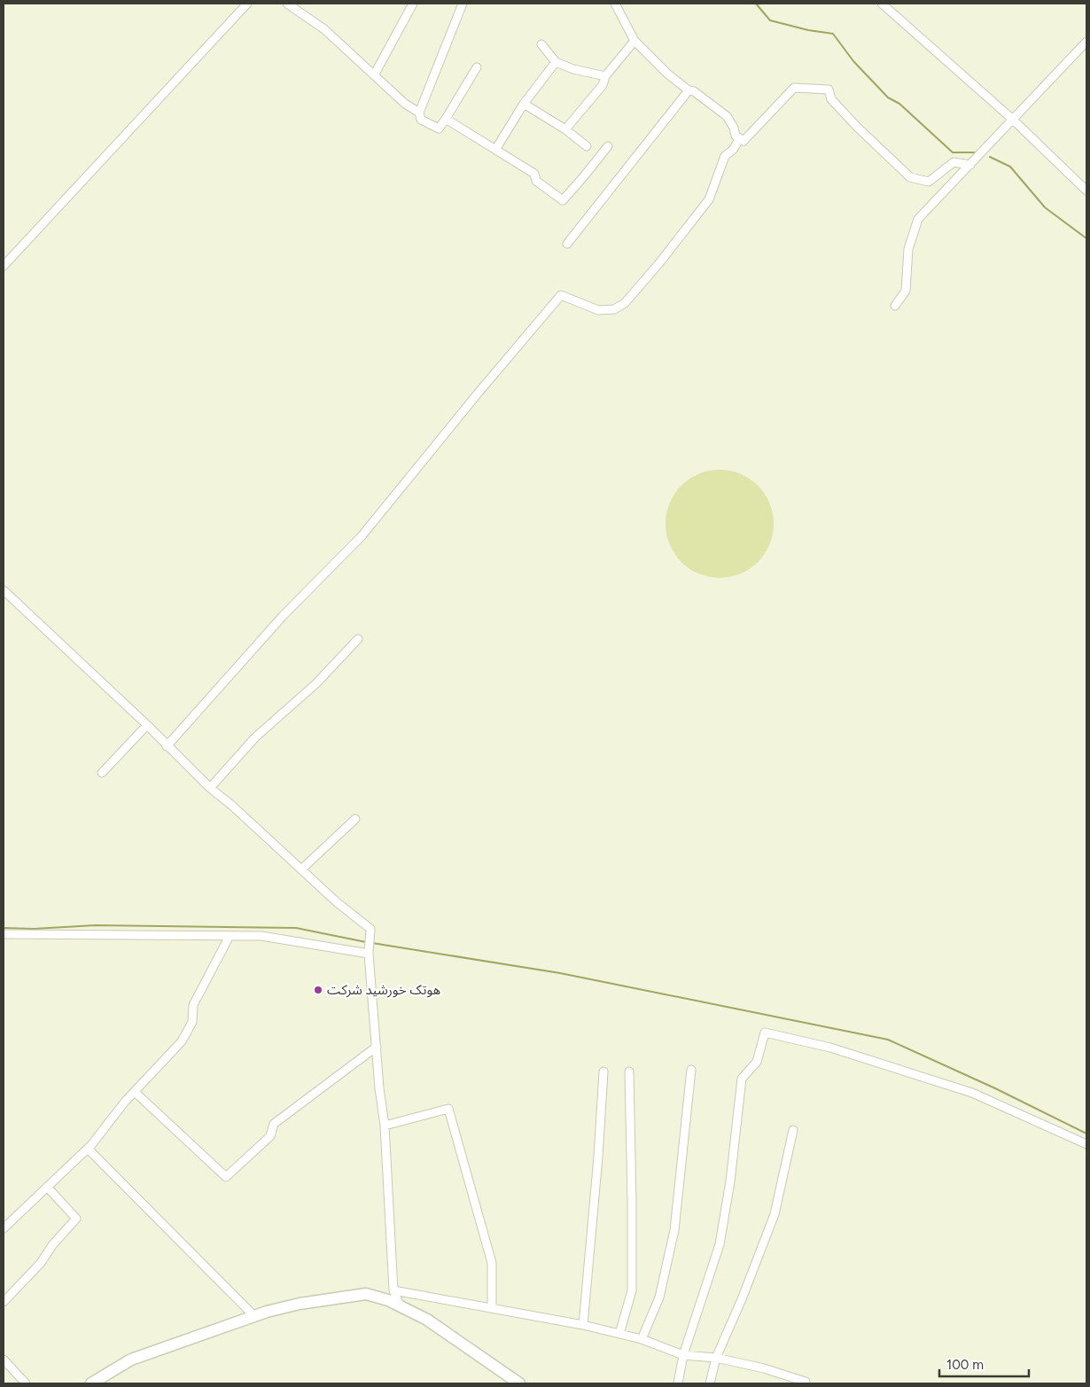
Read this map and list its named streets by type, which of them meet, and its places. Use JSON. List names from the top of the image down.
{
  "places": ["هوتک خورشید شرکت"],
  "scale_bar": "100 m"
}
